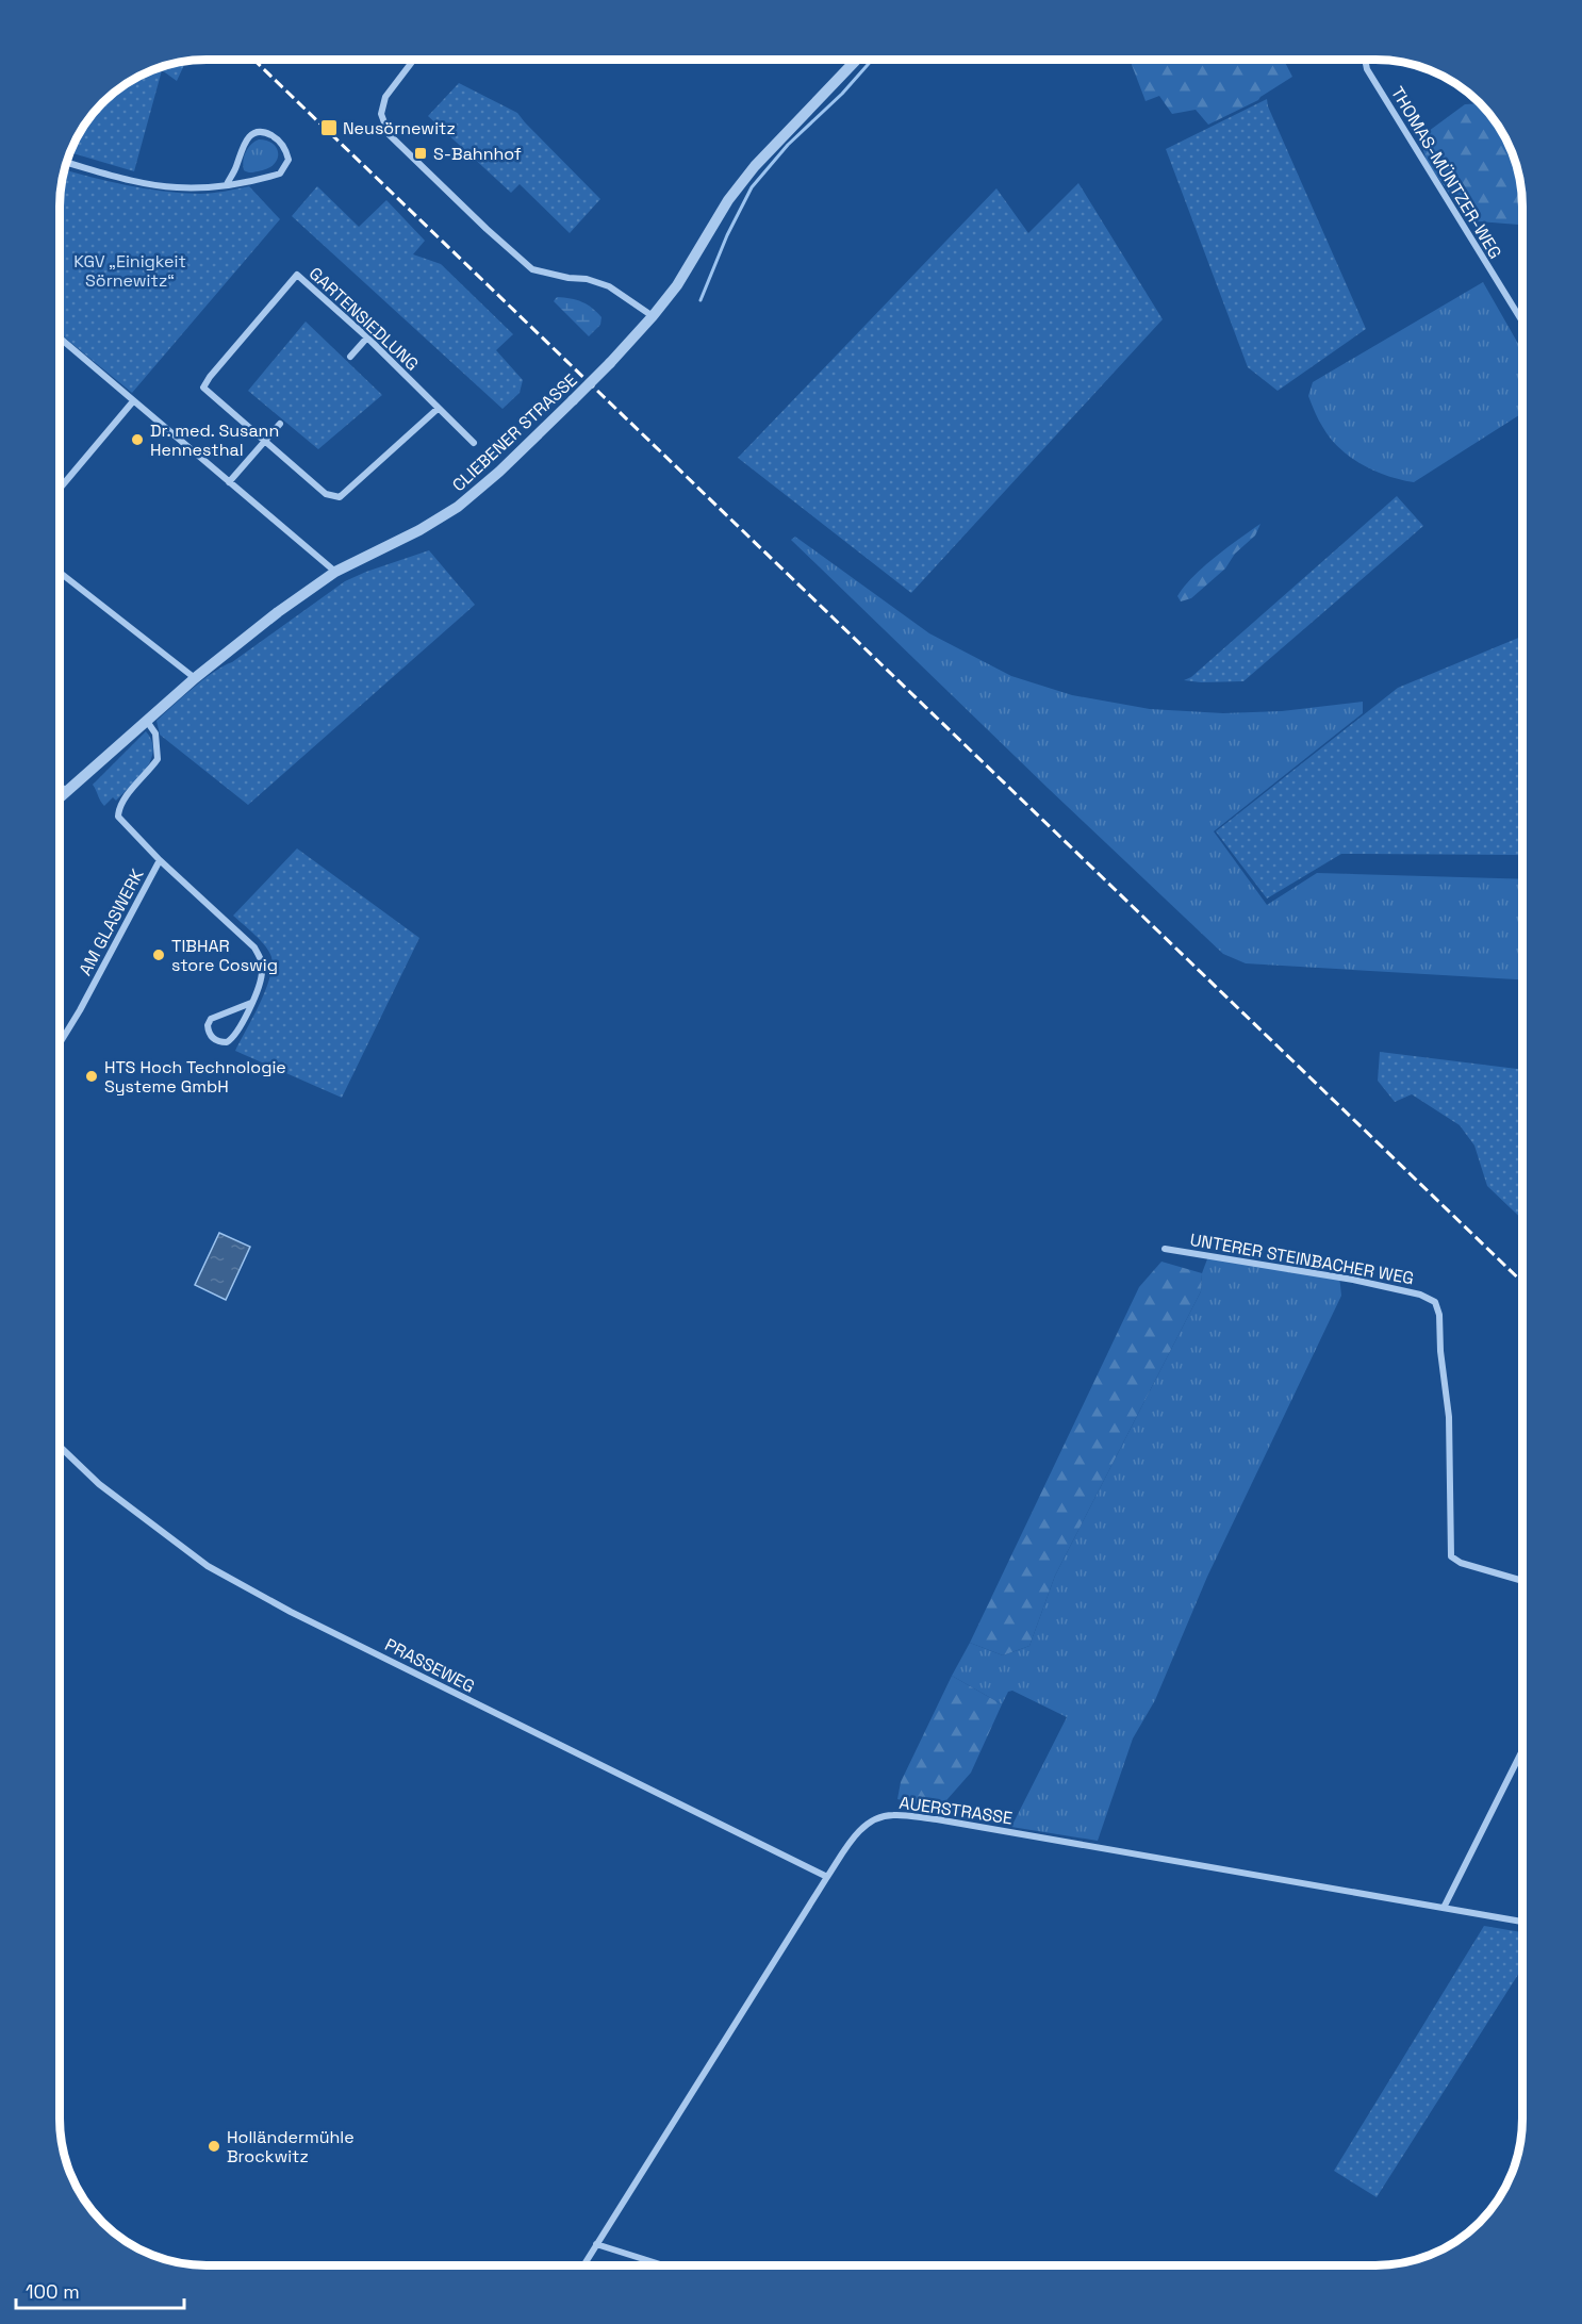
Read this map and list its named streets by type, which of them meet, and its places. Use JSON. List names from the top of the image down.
{
  "streets": {
    "street": [
      "THOMAS-MÜNTZER-WEG",
      "GARTENSIEDLUNG",
      "CLIEBENER STRASSE",
      "AM GLASWERK",
      "UNTERER STEINBACHER WEG",
      "PRASSEWEG",
      "AUERSTRASSE"
    ]
  },
  "crossings": [
    ["CLIEBENER STRASSE", "AM GLASWERK"],
    ["PRASSEWEG", "AUERSTRASSE"]
  ],
  "parks": ["KGV „Einigkeit Sörnewitz“"],
  "places": {
    "transit": ["Neusörnewitz", "S-Bahnhof"],
    "other": [
      "Dr. med. Susann Hennesthal",
      "TIBHAR store Coswig",
      "HTS Hoch Technologie Systeme GmbH",
      "Holländermühle Brockwitz"
    ]
  },
  "scale_bar": "100 m"
}
